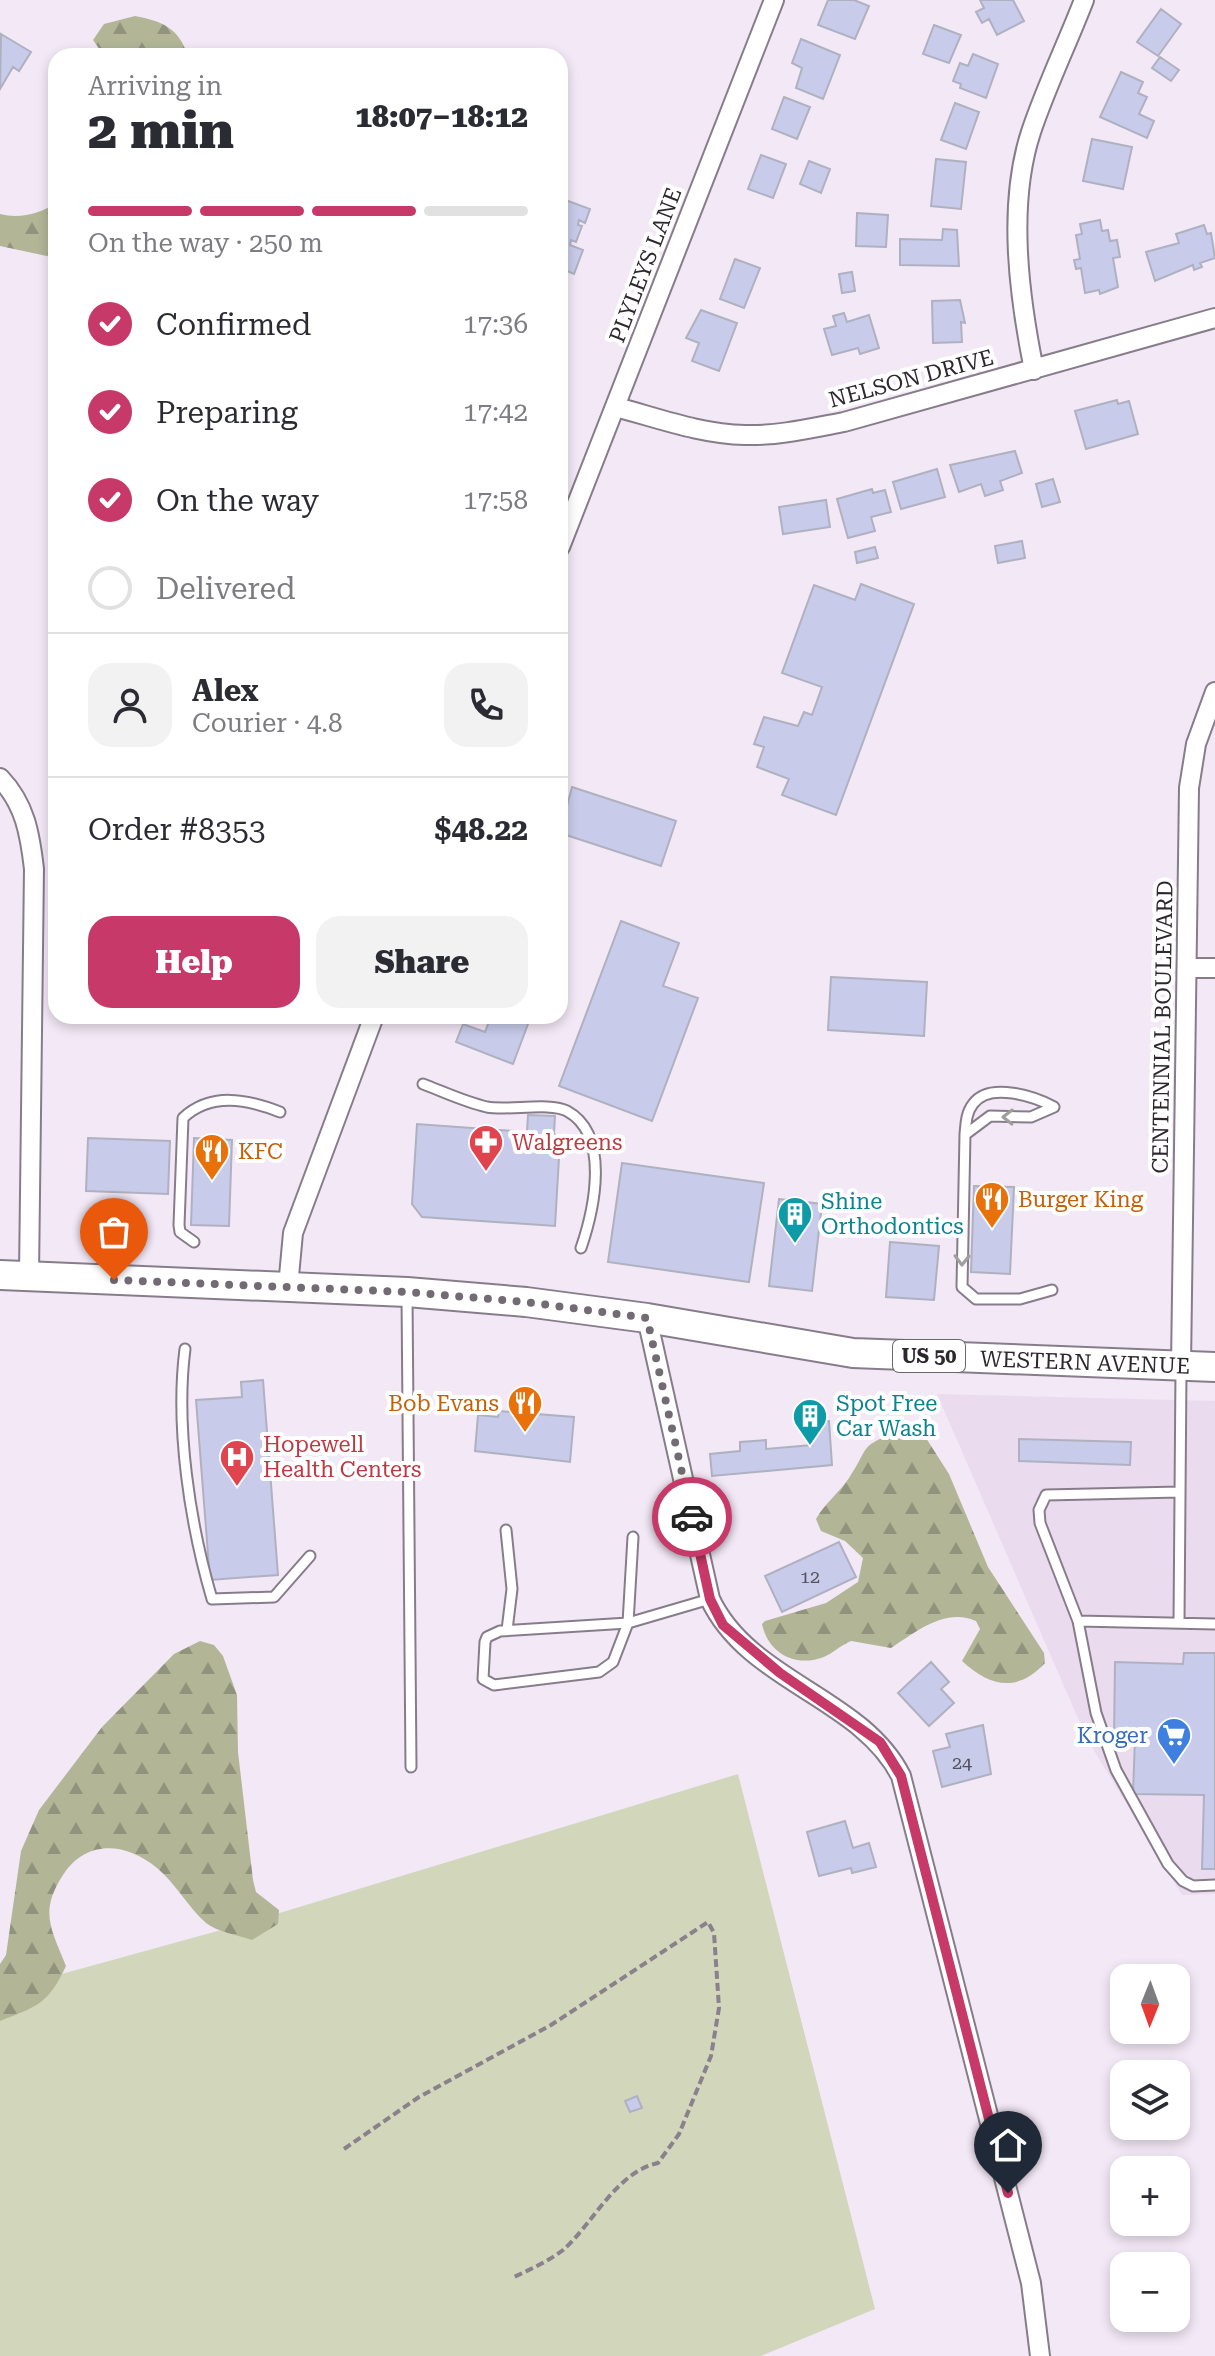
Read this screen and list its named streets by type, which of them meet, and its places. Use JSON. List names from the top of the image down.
{
  "streets": {
    "main road": ["US 50", "WESTERN AVENUE"],
    "street": ["PLYLEYS LANE", "NELSON DRIVE", "CENTENNIAL BOULEVARD"]
  },
  "crossings": [
    ["PLYLEYS LANE", "NELSON DRIVE"],
    ["CENTENNIAL BOULEVARD", "WESTERN AVENUE"]
  ],
  "places": {
    "pharmacy": ["Walgreens"],
    "restaurant": ["KFC", "Burger King", "Bob Evans"],
    "building": ["Shine Orthodontics", "Spot Free Car Wash"],
    "hospital": ["Hopewell Health Centers"],
    "supermarket": ["Kroger"]
  },
  "house_numbers": ["12", "24"],
  "north": "bottom",
  "page": {
    "heading": ["2 min", "Arriving in", "18:07–18:12"],
    "panel": [
      "Alex",
      "Courier · 4.8",
      "Order #8353",
      "$48.22"
    ],
    "bar": "On the way · 250 m",
    "list": [
      ["Confirmed", "17:36"],
      ["Preparing", "17:42"],
      ["On the way", "17:58"],
      "Delivered"
    ],
    "buttons": ["Help", "Share"],
    "map_buttons": ["+", "−"]
  }
}
